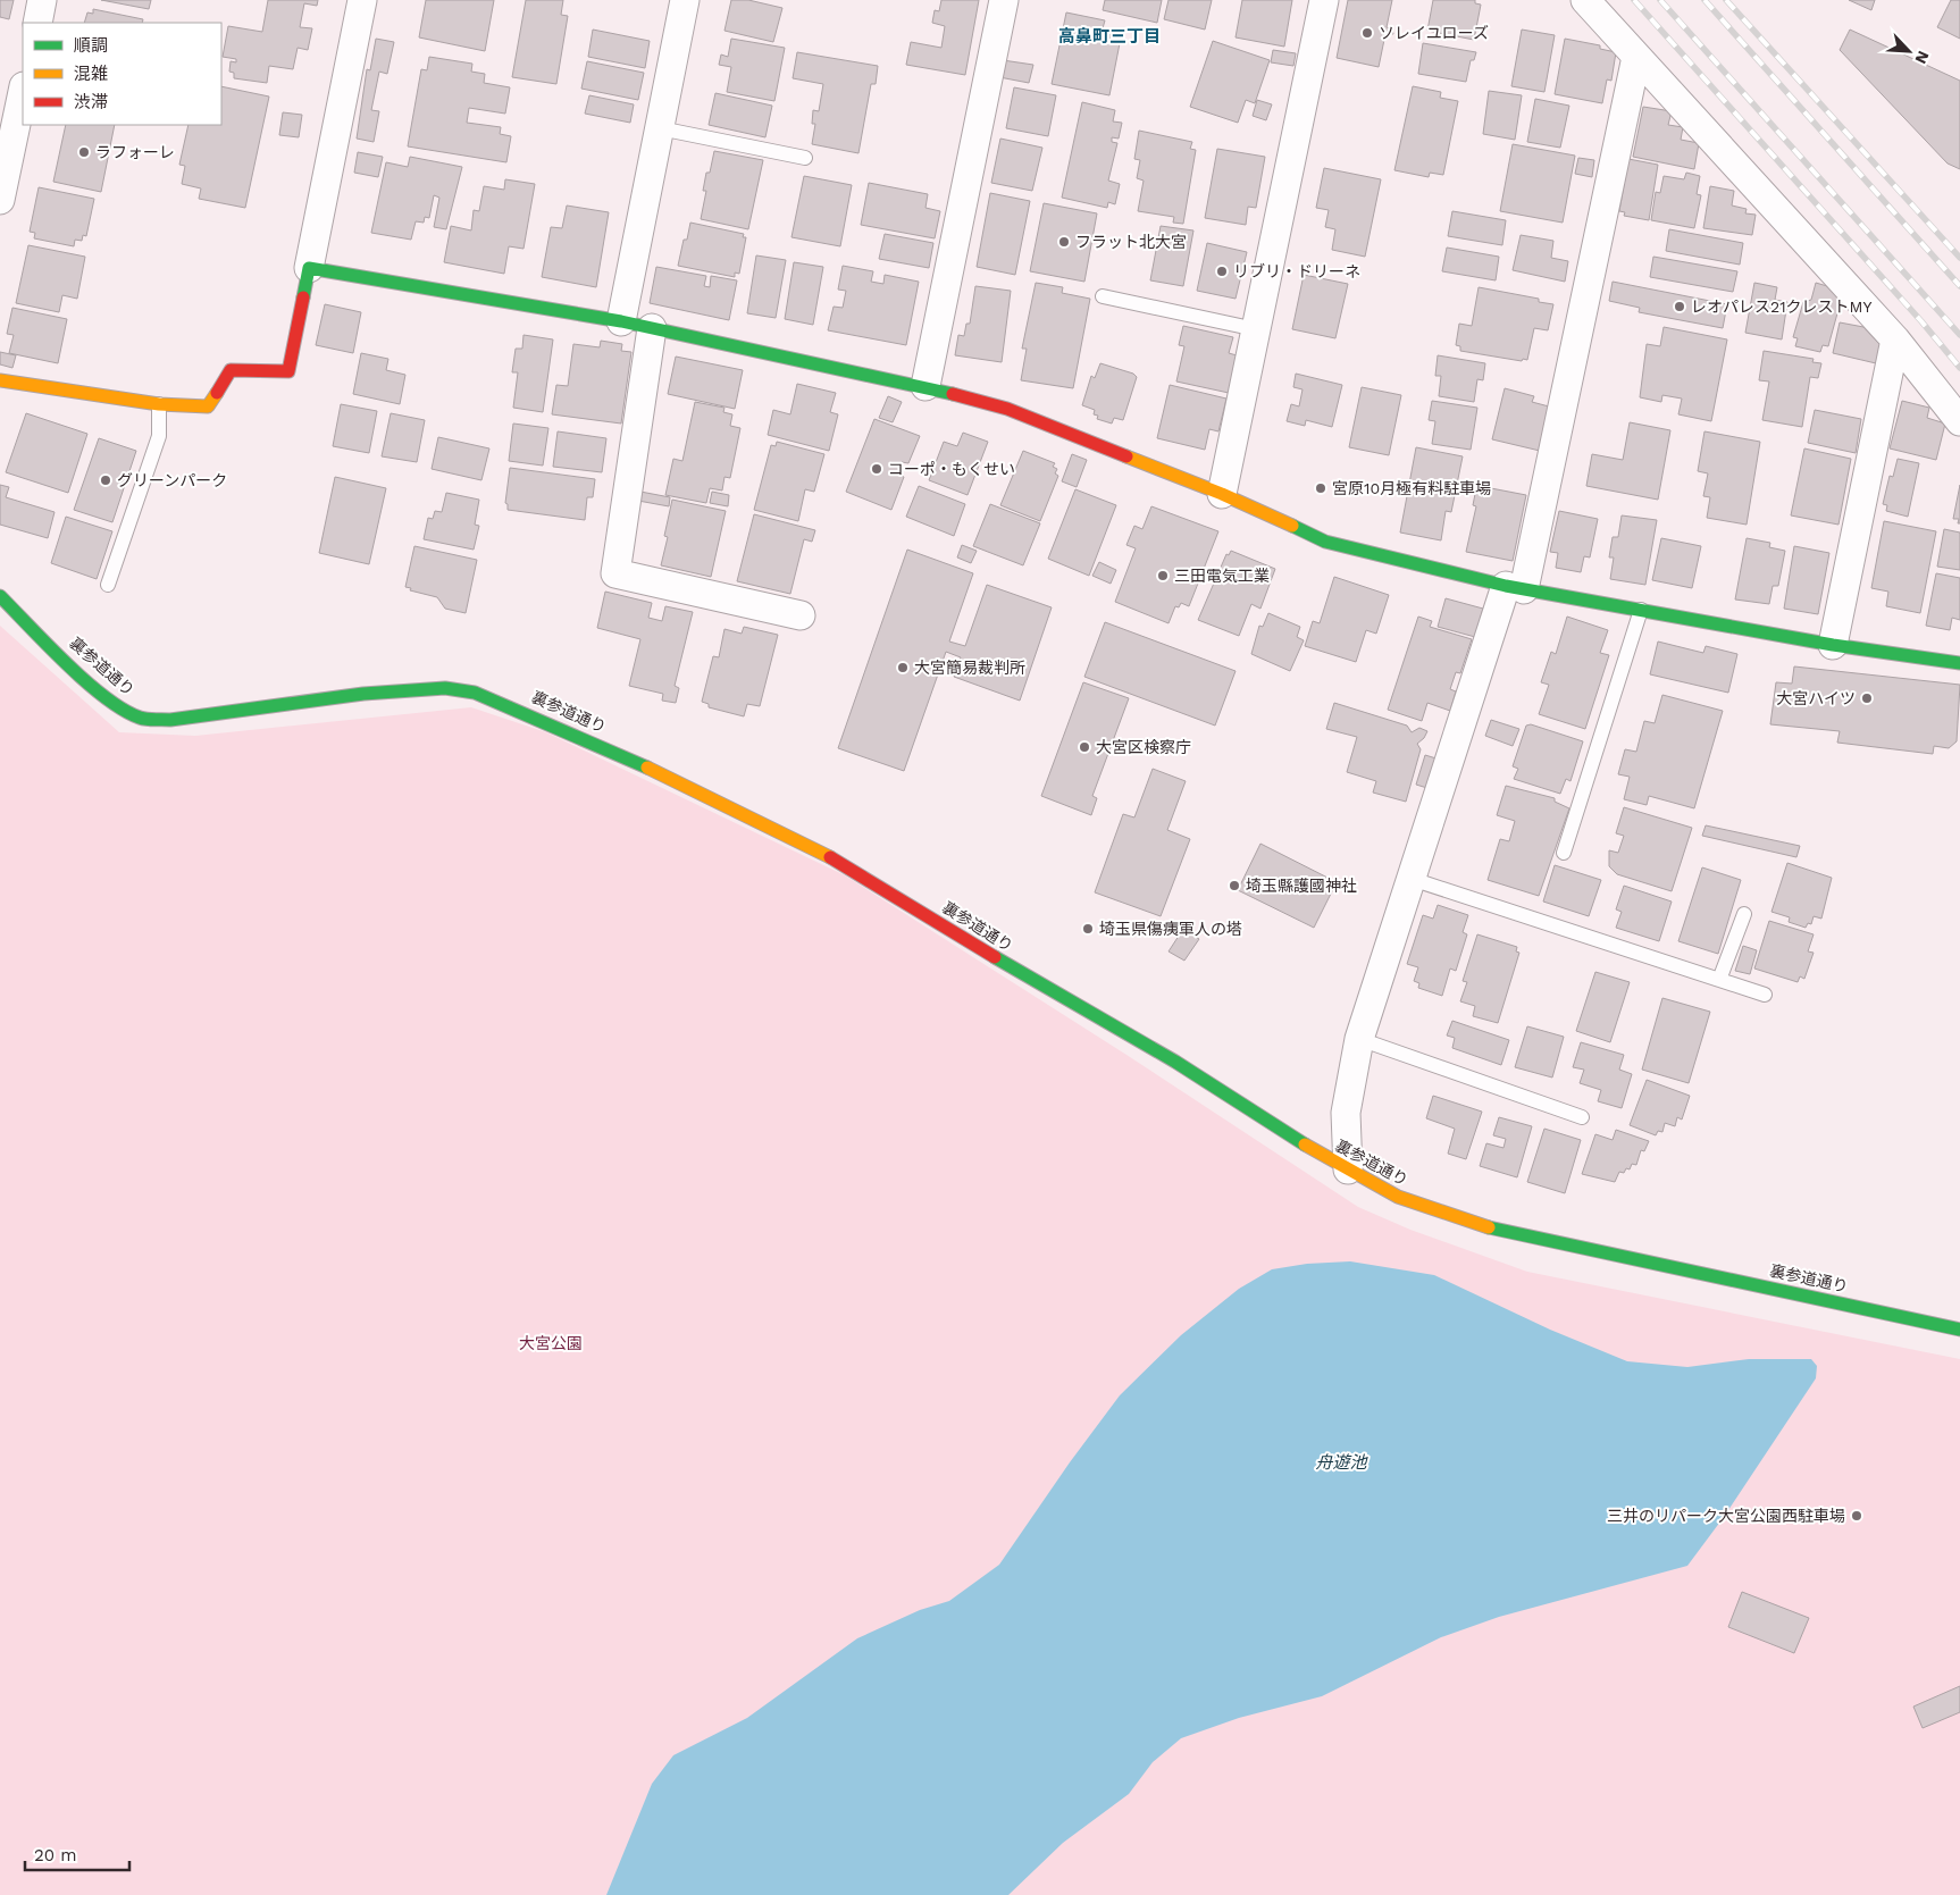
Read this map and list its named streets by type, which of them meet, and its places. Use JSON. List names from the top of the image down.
{
  "streets": {
    "street": ["裏参道通り"]
  },
  "districts": ["高鼻町三丁目"],
  "water": ["舟遊池"],
  "parks": ["大宮公園"],
  "places": [
    "ソレイユローズ",
    "ラフォーレ",
    "フラット北大宮",
    "リブリ・ドリーネ",
    "レオパレス21クレストMY",
    "コーポ・もくせい",
    "グリーンパーク",
    "宮原10月極有料駐車場",
    "三田電気工業",
    "大宮簡易裁判所",
    "大宮ハイツ",
    "大宮区検察庁",
    "埼玉縣護國神社",
    "埼玉県傷痍軍人の塔",
    "三井のリパーク大宮公園西駐車場"
  ],
  "legend": ["順調", "混雑", "渋滞"],
  "scale_bar": "20 m",
  "north": "bottom right"
}
